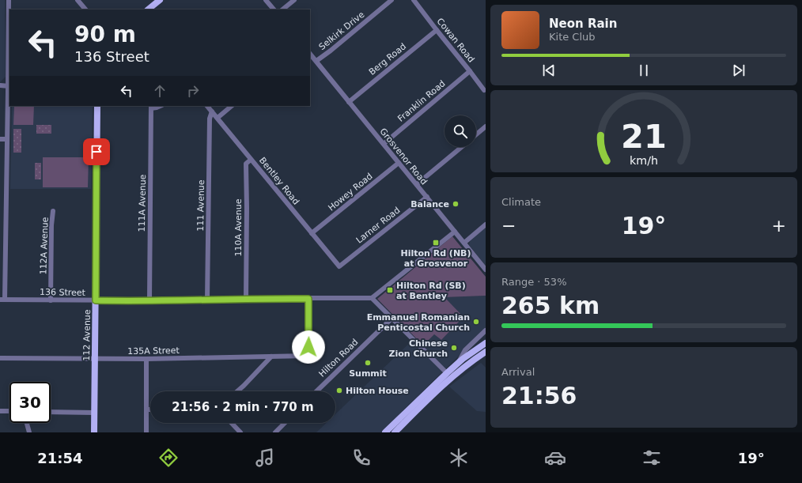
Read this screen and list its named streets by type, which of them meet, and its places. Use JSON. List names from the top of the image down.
{
  "streets": {
    "main road": ["112 Avenue"],
    "street": [
      "Selkirk Drive",
      "Cowan Road",
      "Berg Road",
      "Franklin Road",
      "Grosvenor Road",
      "Bentley Road",
      "Howey Road",
      "111A Avenue",
      "111 Avenue",
      "Larner Road",
      "110A Avenue",
      "112A Avenue",
      "136 Street",
      "135A Street",
      "Hilton Road"
    ]
  },
  "crossings": [
    ["Selkirk Drive", "Grosvenor Road"],
    ["Cowan Road", "Berg Road"],
    ["Cowan Road", "Franklin Road"],
    ["Berg Road", "Grosvenor Road"],
    ["Franklin Road", "Grosvenor Road"],
    ["Grosvenor Road", "Howey Road"],
    ["Grosvenor Road", "Larner Road"],
    ["Bentley Road", "Howey Road"],
    ["Bentley Road", "111 Avenue"],
    ["Bentley Road", "Larner Road"],
    ["Bentley Road", "110A Avenue"],
    ["111A Avenue", "136 Street"],
    ["111 Avenue", "136 Street"],
    ["110A Avenue", "136 Street"],
    ["112A Avenue", "136 Street"],
    ["136 Street", "112 Avenue"],
    ["136 Street", "135A Street"],
    ["112 Avenue", "135A Street"]
  ],
  "places": {
    "other": [
      "Balance",
      "Emmanuel Romanian Penticostal Church",
      "Chinese Zion Church",
      "Summit",
      "Hilton House"
    ],
    "transit": ["Hilton Rd (NB) at Grosvenor", "Hilton Rd (SB) at Bentley"]
  },
  "page": {
    "turn": ["90 m", "136 Street"],
    "song": ["Neon Rain", "Kite Club"],
    "tile": [
      "Climate",
      ["Range · 53%", "265 km"],
      ["Arrival", "21:56"]
    ],
    "heat": ["−", "19°", "+"],
    "limit": "30",
    "trip": "21:56 · 2 min · 770 m",
    "tabs": ["21:54", "19°"],
    "gauge": ["21", "km/h"]
  }
}
